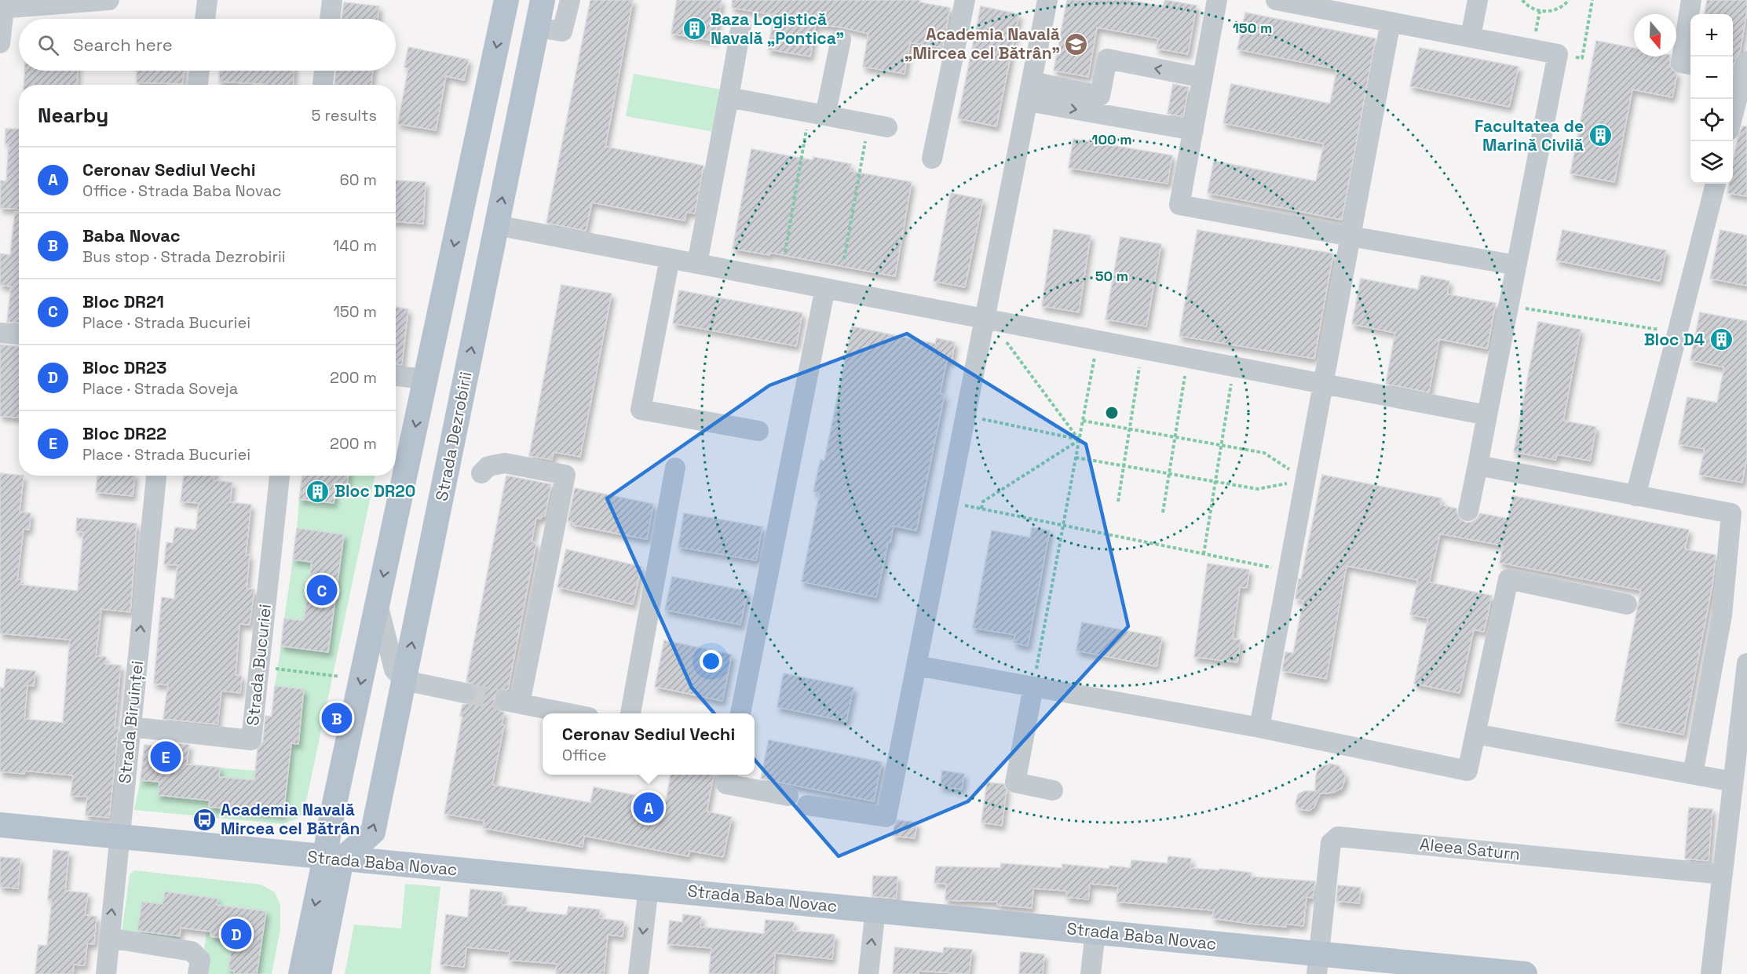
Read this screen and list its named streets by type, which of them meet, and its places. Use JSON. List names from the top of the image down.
{
  "streets": {
    "main road": ["Strada Dezrobirii", "Strada Baba Novac"],
    "street": ["Strada Bucuriei", "Strada Biruinței", "Aleea Saturn"]
  },
  "crossings": [
    ["Strada Dezrobirii", "Strada Baba Novac"],
    ["Strada Bucuriei", "Strada Biruinței"],
    ["Strada Biruinței", "Strada Baba Novac"],
    ["Aleea Saturn", "Strada Baba Novac"]
  ],
  "one_way": ["Strada Biruinței"],
  "places": {
    "building": [
      "Baza Logistică Navală „Pontica”",
      "Facultatea de Marină Civilă",
      "Bloc D4",
      "Bloc DR20"
    ],
    "school or university": ["Academia Navală „Mircea cel Bătrân”"],
    "bus stop": ["Academia Navală Mircea cel Bătrân"]
  },
  "north": "bottom",
  "page": {
    "map_buttons": ["+", "−"],
    "search": "Search here",
    "heading": ["Nearby", "5 results"],
    "list": [
      {
        "mark": "A",
        "name": "Ceronav Sediul Vechi",
        "note": "Office · Strada Baba Novac",
        "value": "60 m"
      },
      {
        "mark": "B",
        "name": "Baba Novac",
        "note": "Bus stop · Strada Dezrobirii",
        "value": "140 m"
      },
      {
        "mark": "C",
        "name": "Bloc DR21",
        "note": "Place · Strada Bucuriei",
        "value": "150 m"
      },
      {
        "mark": "D",
        "name": "Bloc DR23",
        "note": "Place · Strada Soveja",
        "value": "200 m"
      },
      {
        "mark": "E",
        "name": "Bloc DR22",
        "note": "Place · Strada Bucuriei",
        "value": "200 m"
      }
    ],
    "pins": [
      "C",
      "B",
      "E",
      "A",
      "D"
    ],
    "popup": ["Ceronav Sediul Vechi", "Office"]
  },
  "rings": ["150 m", "100 m", "50 m"]
}
